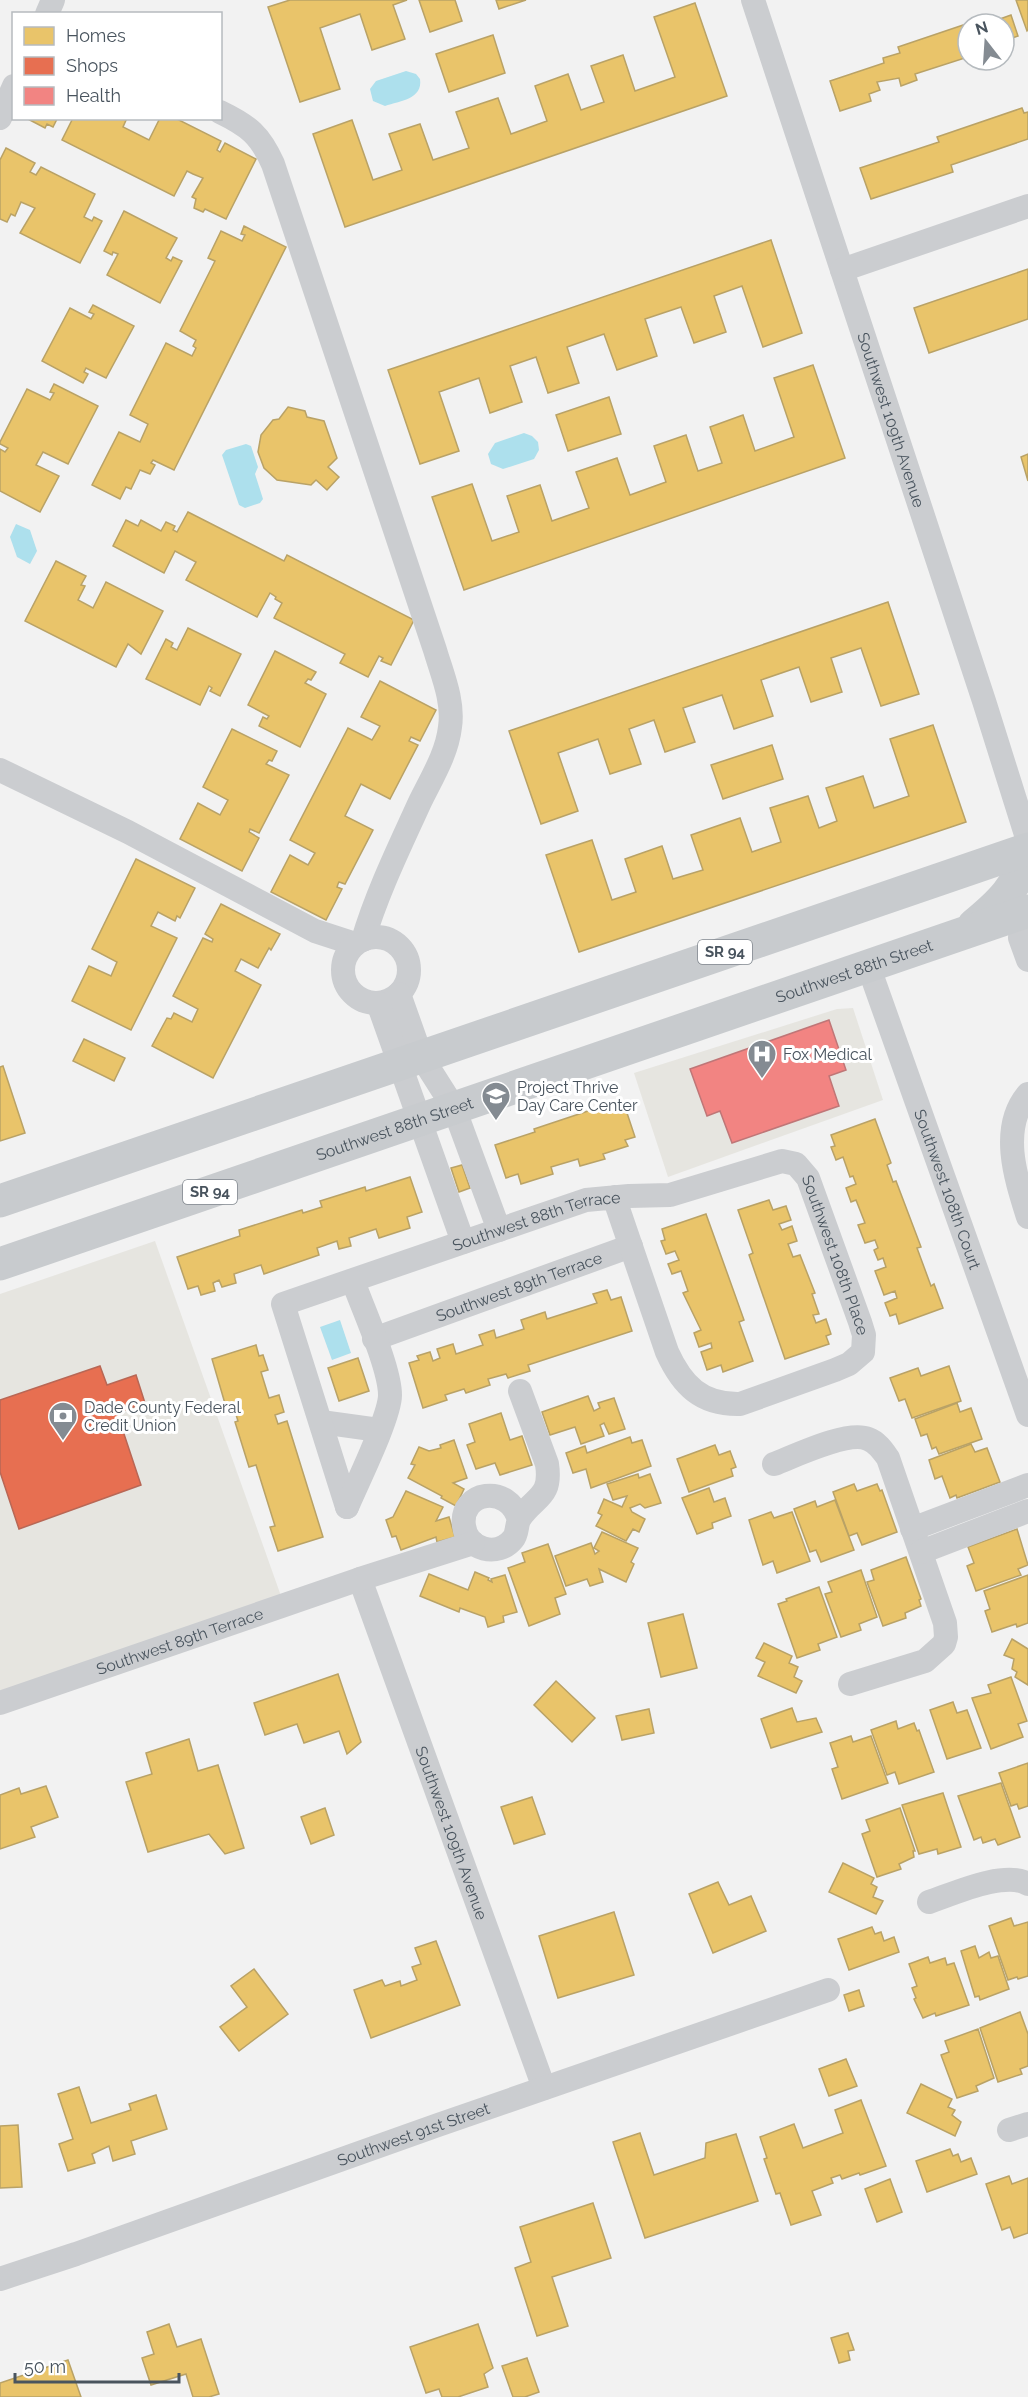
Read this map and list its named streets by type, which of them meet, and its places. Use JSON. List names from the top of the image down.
{
  "streets": {
    "main road": ["SR 94", "Southwest 88th Street"],
    "street": [
      "Southwest 109th Avenue",
      "Southwest 108th Court",
      "Southwest 88th Terrace",
      "Southwest 108th Place",
      "Southwest 89th Terrace",
      "Southwest 91st Street"
    ]
  },
  "crossings": [
    ["Southwest 109th Avenue", "Southwest 89th Terrace"],
    ["Southwest 109th Avenue", "Southwest 91st Street"],
    ["Southwest 88th Street", "Southwest 108th Court"],
    ["Southwest 88th Terrace", "Southwest 108th Place"],
    ["Southwest 108th Place", "Southwest 89th Terrace"]
  ],
  "places": {
    "hospital": ["Fox Medical"],
    "school or university": ["Project Thrive Day Care Center"],
    "bank": ["Dade County Federal Credit Union"]
  },
  "legend": ["Homes", "Shops", "Health"],
  "scale_bar": "50 m",
  "north": "top"
}
